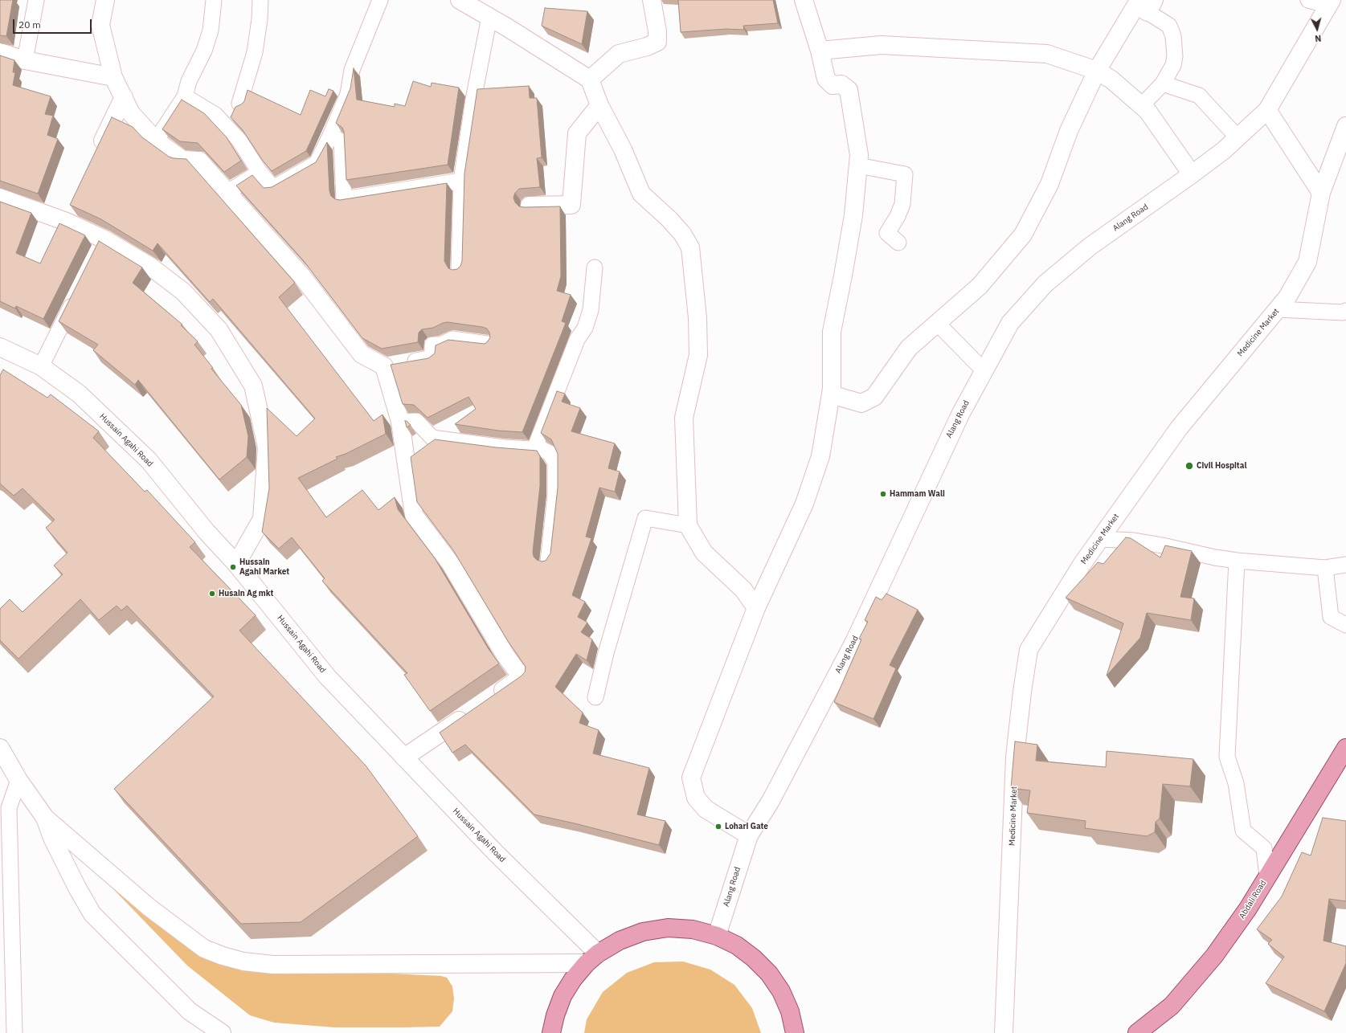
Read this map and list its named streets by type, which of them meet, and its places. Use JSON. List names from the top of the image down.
{
  "streets": {
    "main road": ["Abdali Road"],
    "street": ["Alang Road", "Medicine Market", "Hussain Agahi Road"]
  },
  "places": [
    "Civil Hospital",
    "Hammam Wali",
    "Hussain Agahi Market",
    "Husain Ag mkt",
    "Lohari Gate"
  ],
  "scale_bar": "20 m",
  "north": "bottom"
}
